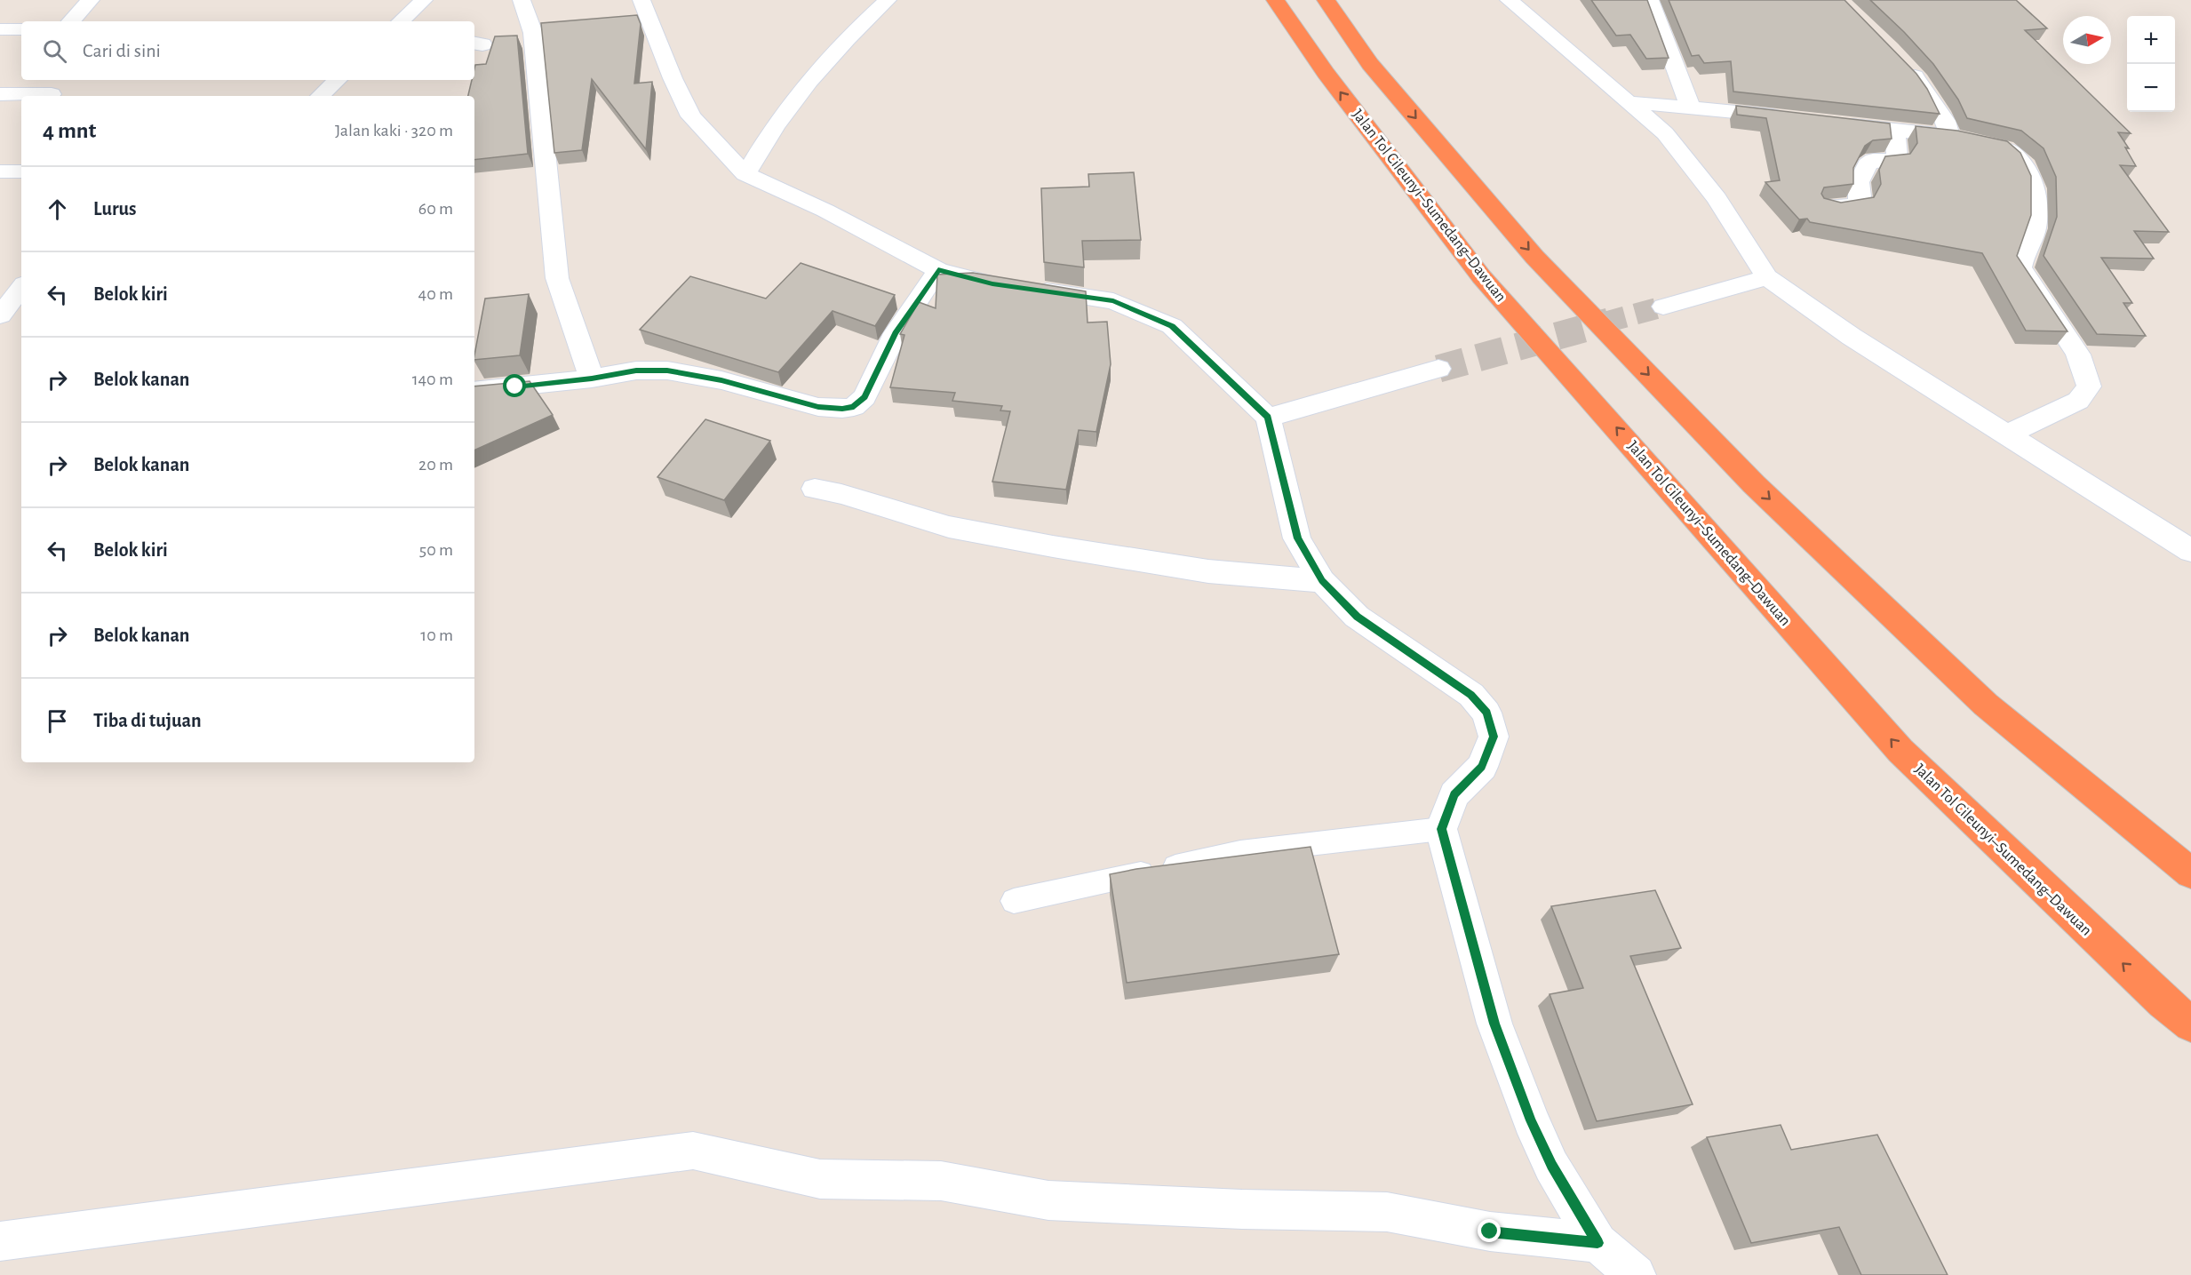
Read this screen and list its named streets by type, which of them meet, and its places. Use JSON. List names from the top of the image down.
{
  "streets": {
    "highway": ["Jalan Tol Cileunyi–Sumedang–Dawuan"]
  },
  "north": "right",
  "page": {
    "map_buttons": ["+", "−"],
    "search": "Cari di sini",
    "heading": ["4 mnt", "Jalan kaki · 320 m"],
    "list": [
      ["Lurus", "60 m"],
      ["Belok kiri", "40 m"],
      ["Belok kanan", "140 m"],
      ["Belok kanan", "20 m"],
      ["Belok kiri", "50 m"],
      ["Belok kanan", "10 m"],
      "Tiba di tujuan"
    ]
  }
}
